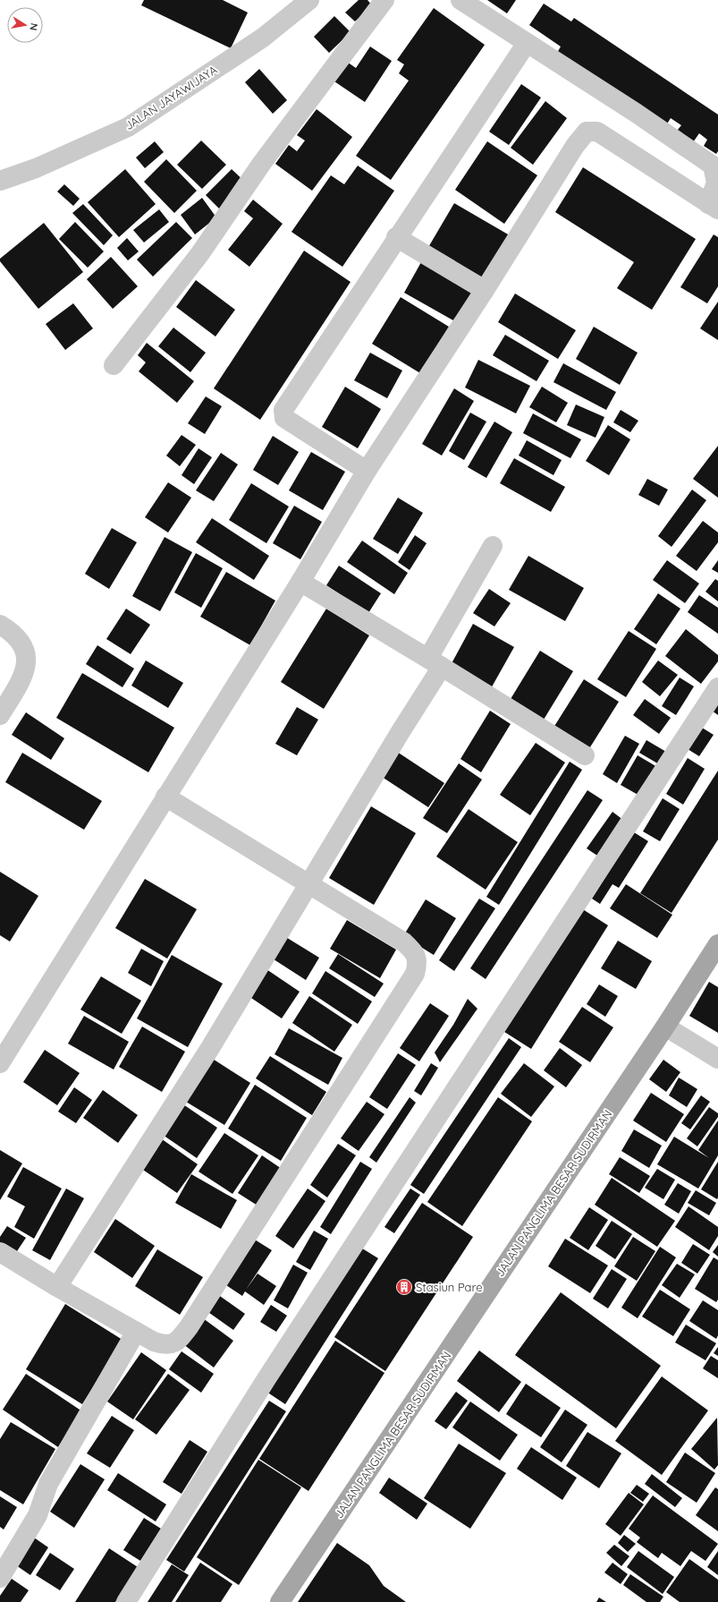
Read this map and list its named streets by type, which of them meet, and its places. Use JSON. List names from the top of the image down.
{
  "streets": {
    "main road": ["JALAN PANGLIMA BESAR SUDIRMAN"],
    "street": ["JALAN JAYAWIJAYA"]
  },
  "places": {
    "building": ["Stasiun Pare"]
  },
  "north": "right"
}
